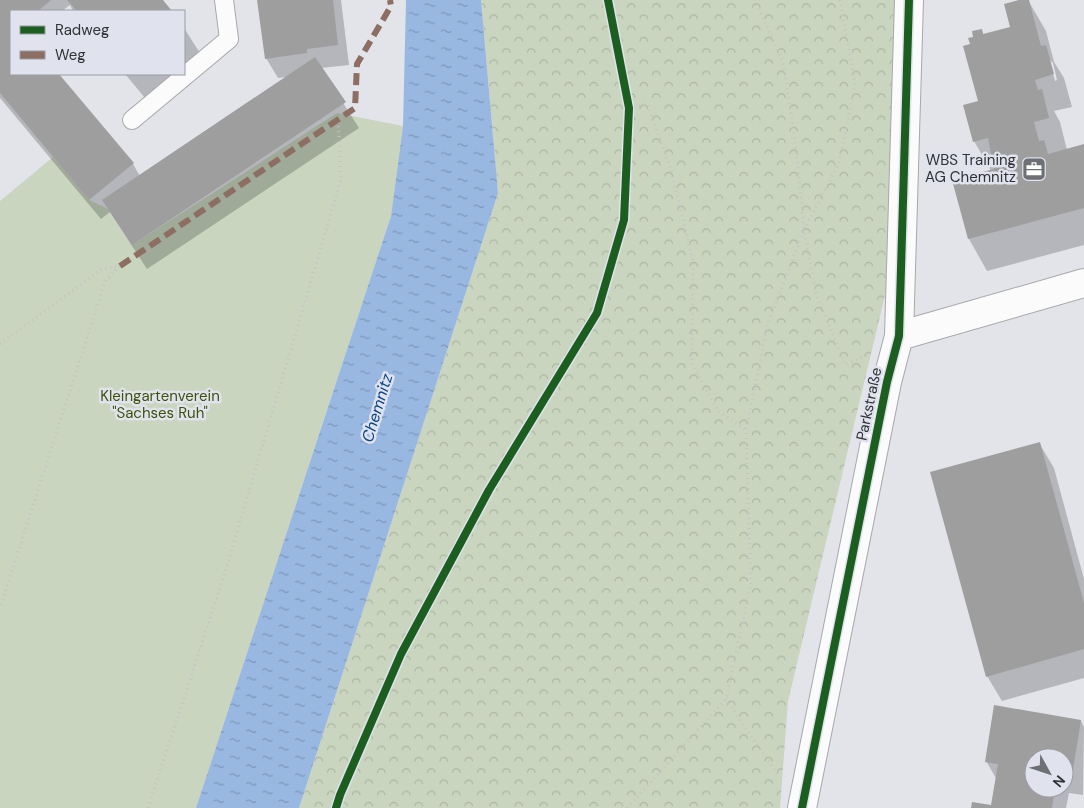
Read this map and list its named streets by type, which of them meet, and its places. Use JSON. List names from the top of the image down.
{
  "streets": {
    "street": ["Parkstraße"]
  },
  "water": ["Chemnitz"],
  "parks": ["Kleingartenverein \"Sachses Ruh\""],
  "places": {
    "office": ["WBS Training AG Chemnitz"]
  },
  "legend": ["Radweg", "Weg"],
  "north": "bottom right"
}
